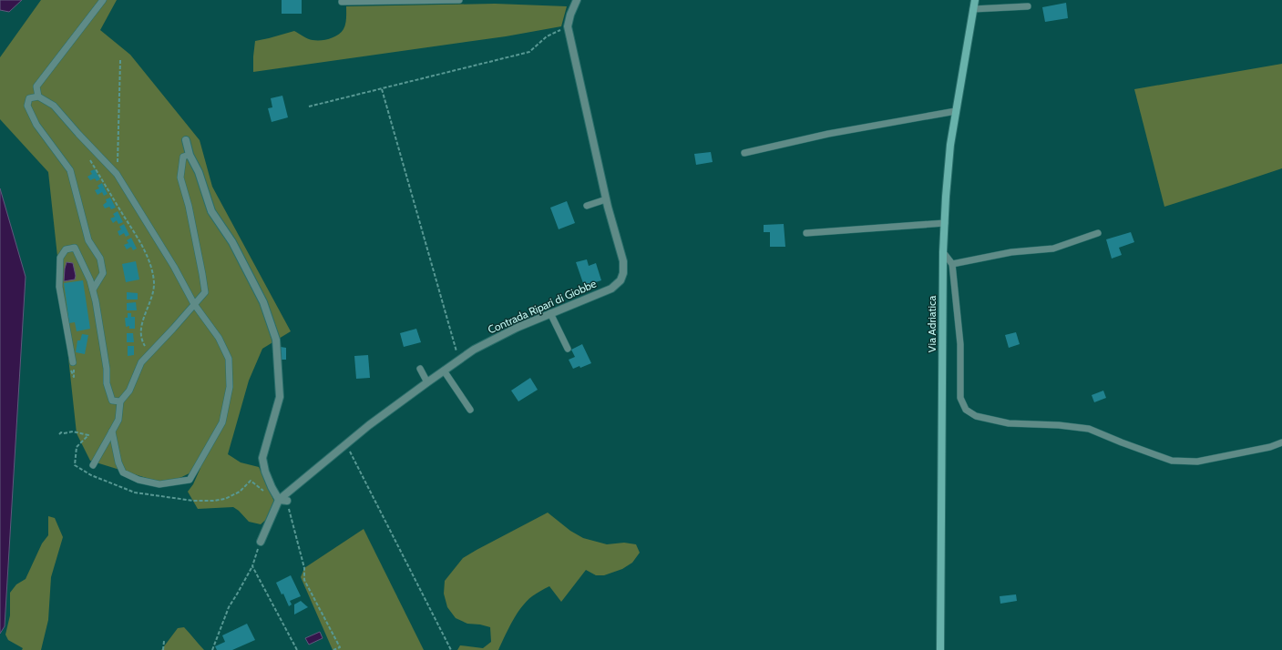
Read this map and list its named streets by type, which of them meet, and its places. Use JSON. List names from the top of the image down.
{
  "streets": {
    "main road": ["Via Adriatica"],
    "street": ["Contrada Ripari di Giobbe"]
  }
}
